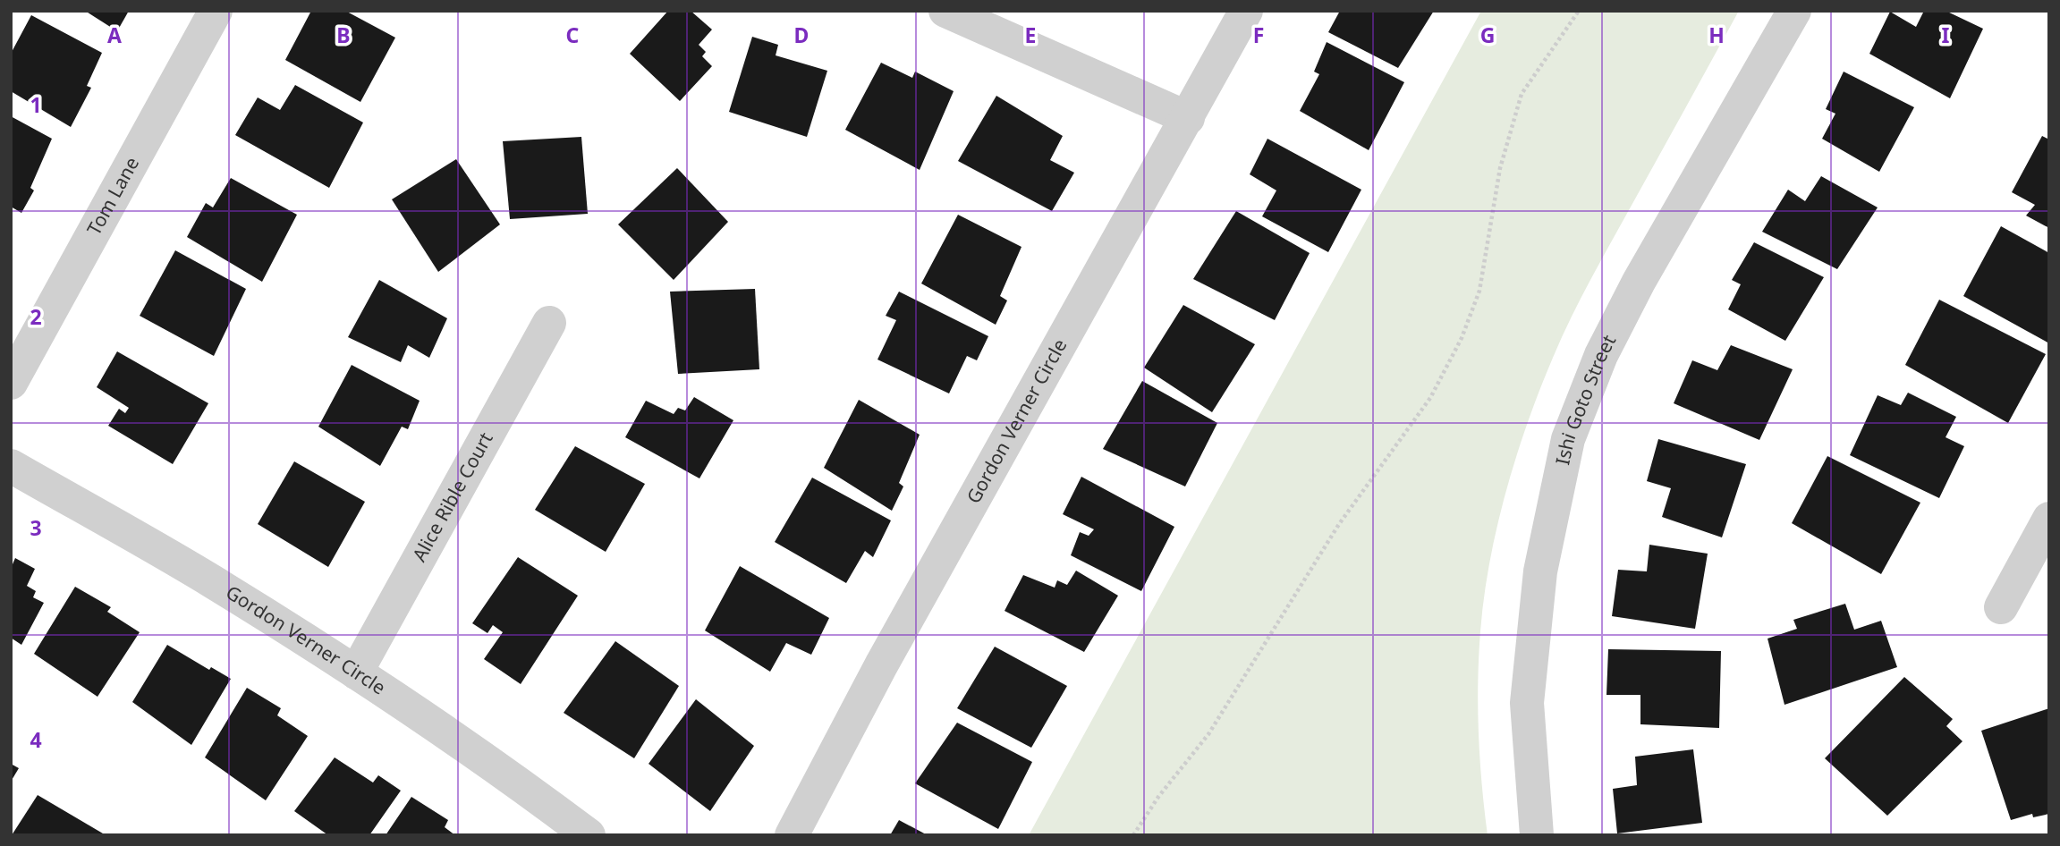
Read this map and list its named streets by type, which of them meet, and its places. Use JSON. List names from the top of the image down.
{
  "streets": {
    "street": [
      "Tom Lane",
      "Ishi Goto Street",
      "Gordon Verner Circle",
      "Alice Rible Court"
    ]
  },
  "crossings": [
    ["Gordon Verner Circle", "Alice Rible Court"]
  ],
  "grid": {
    "columns": [
      "A",
      "B",
      "C",
      "D",
      "E",
      "F",
      "G",
      "H",
      "I"
    ],
    "rows": [
      "1",
      "2",
      "3",
      "4"
    ]
  }
}
